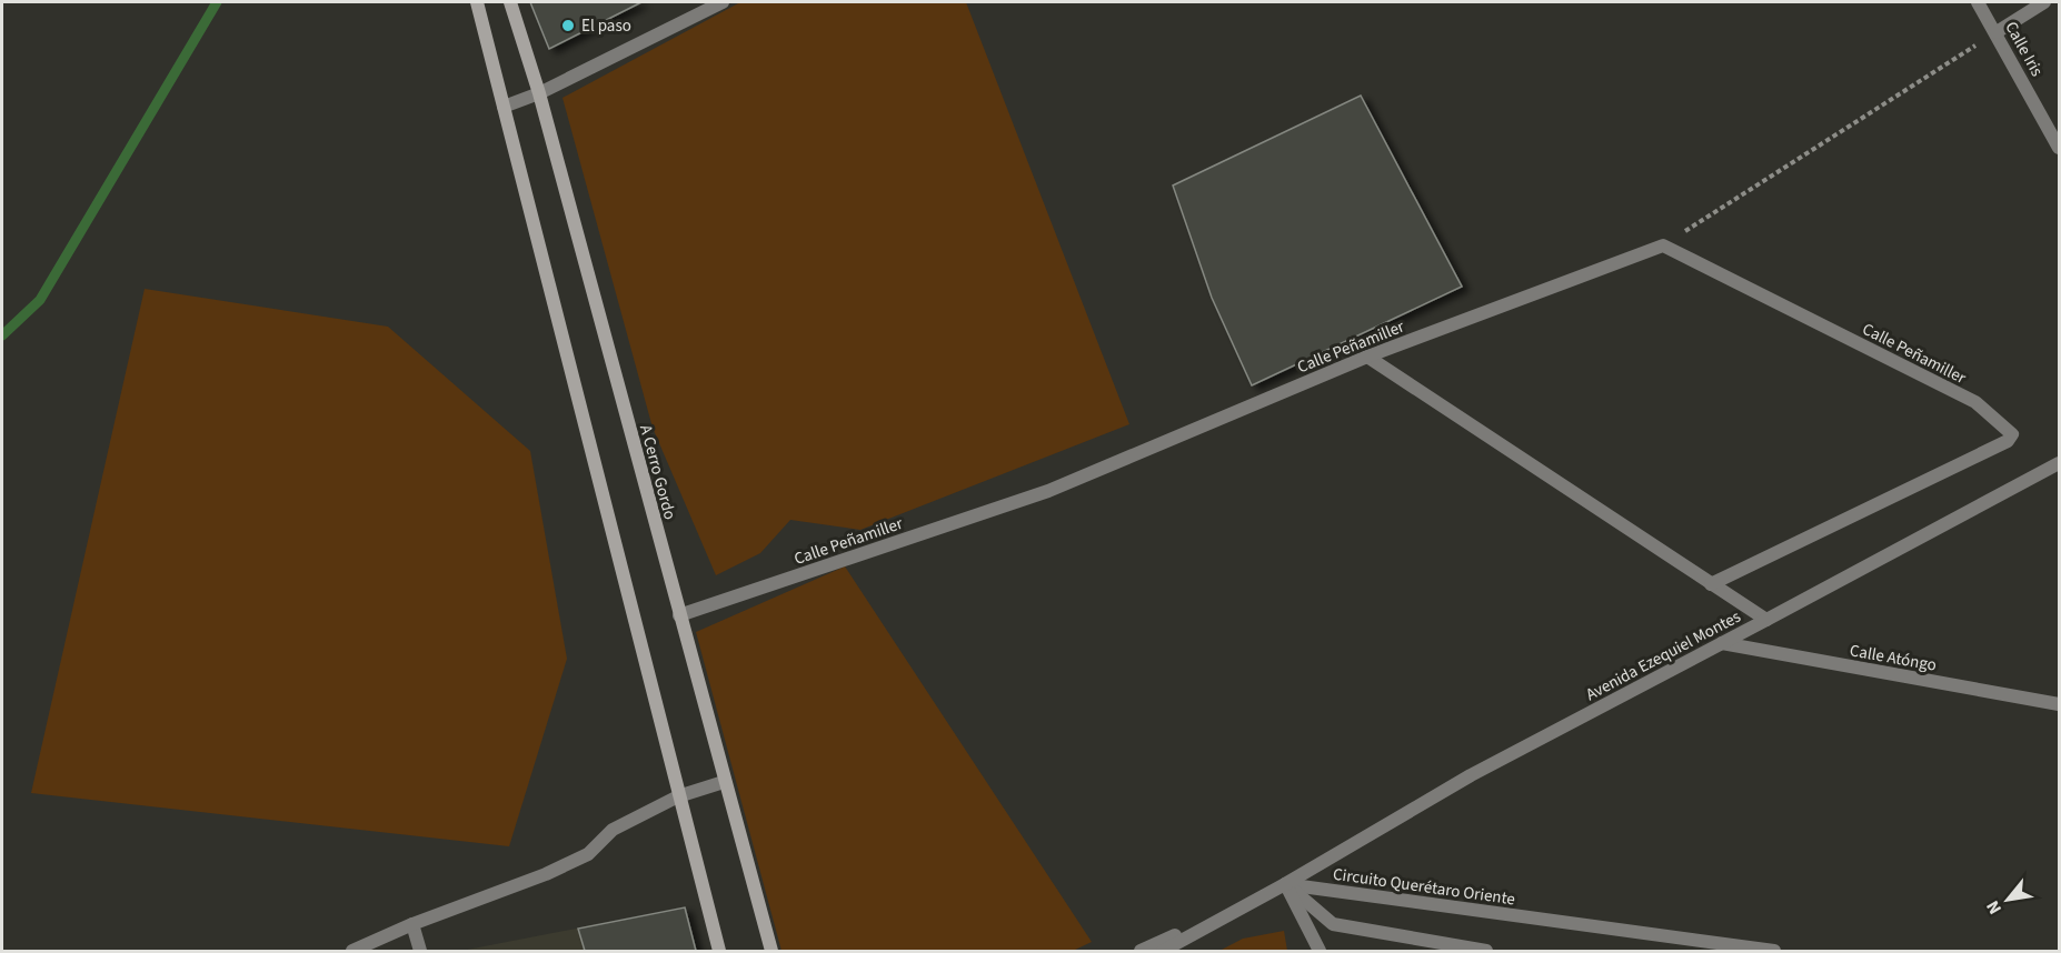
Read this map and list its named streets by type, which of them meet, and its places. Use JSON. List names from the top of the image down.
{
  "streets": {
    "main road": ["A Cerro Gordo"],
    "street": [
      "Calle Iris",
      "Calle Peñamiller",
      "Avenida Ezequiel Montes",
      "Calle Atóngo",
      "Circuito Querétaro Oriente"
    ]
  },
  "crossings": [
    ["Calle Peñamiller", "A Cerro Gordo"],
    ["Avenida Ezequiel Montes", "Calle Atóngo"],
    ["Avenida Ezequiel Montes", "Circuito Querétaro Oriente"]
  ],
  "places": ["El paso"],
  "north": "bottom left"
}
